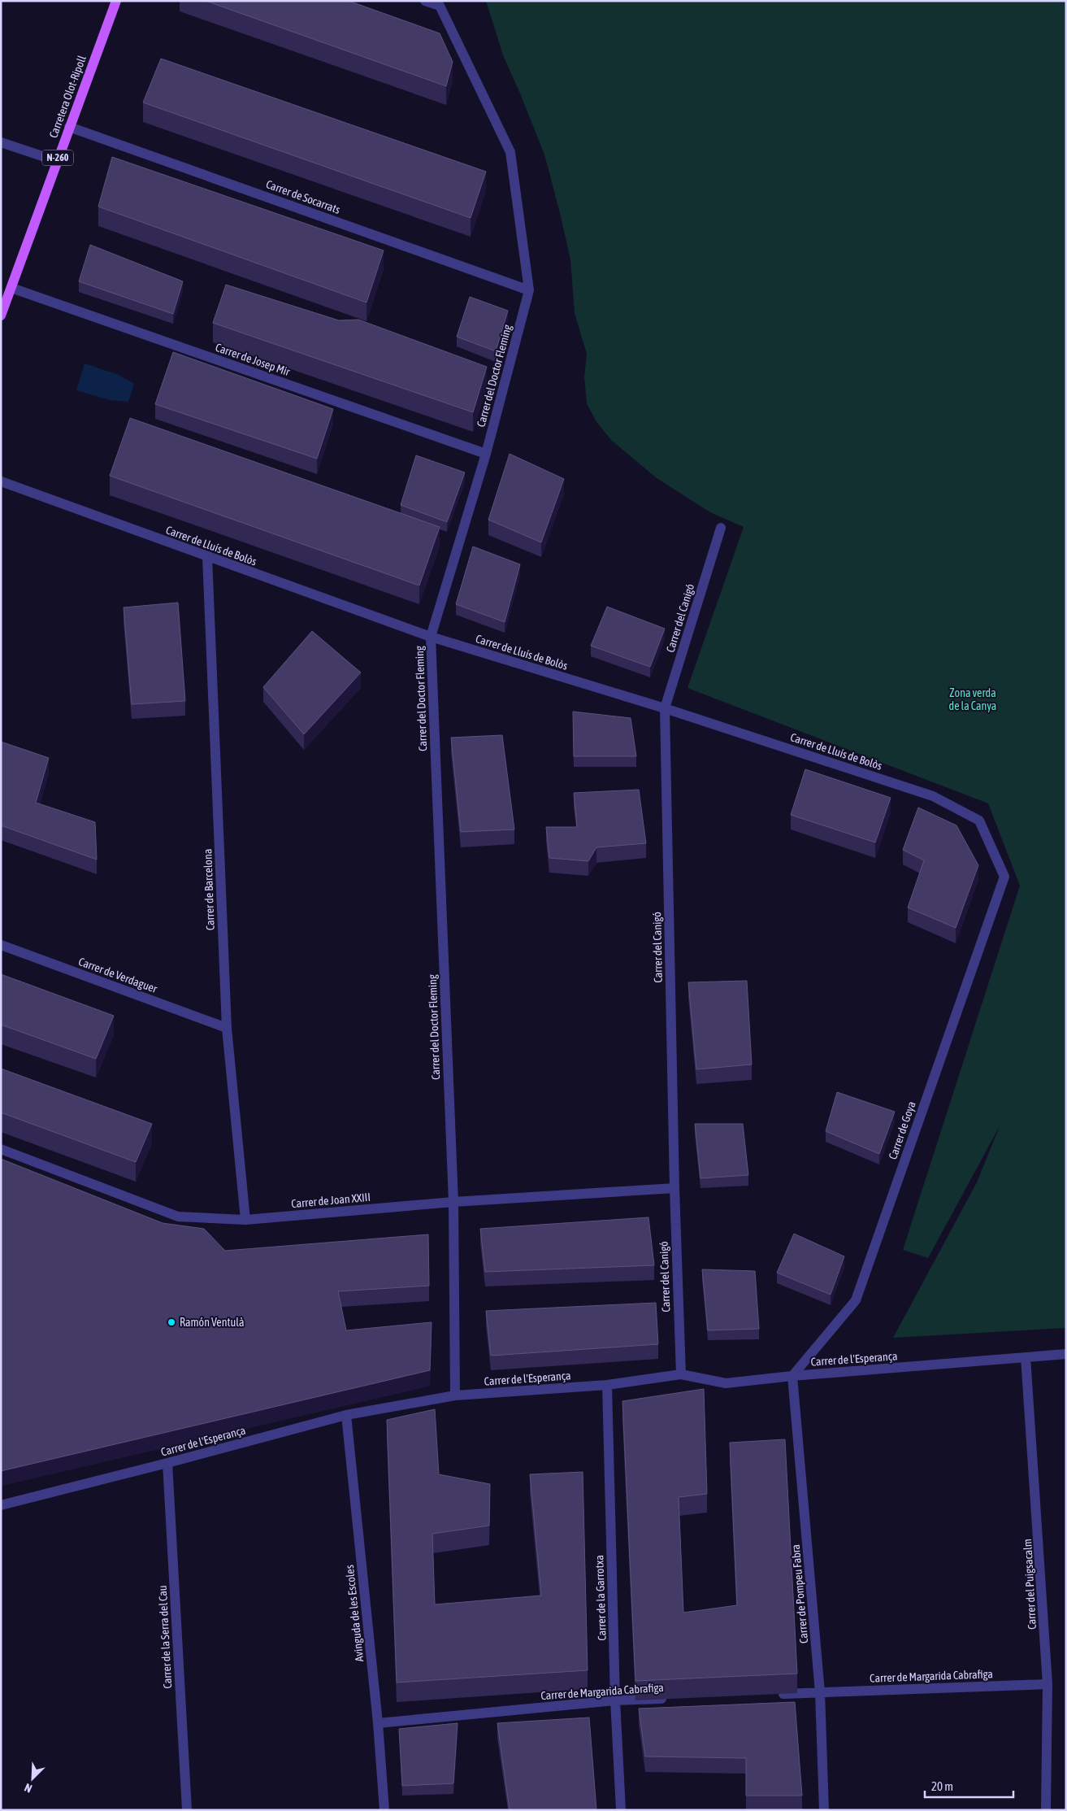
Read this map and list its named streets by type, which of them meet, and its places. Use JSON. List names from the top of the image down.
{
  "streets": {
    "main road": ["Carretera Olot-Ripoll", "N-260"],
    "street": [
      "Carrer de Socarrats",
      "Carrer de Josep Mir",
      "Carrer del Doctor Fleming",
      "Carrer de Lluís de Bolòs",
      "Carrer del Canigó",
      "Carrer de Barcelona",
      "Carrer de Verdaguer",
      "Carrer de Goya",
      "Carrer de Joan XXIII",
      "Carrer de l'Esperança",
      "Carrer del Puigsacalm",
      "Carrer de Pompeu Fabra",
      "Carrer de la Garrotxa",
      "Avinguda de les Escoles",
      "Carrer de la Serra del Cau",
      "Carrer de Margarida Cabrafiga"
    ]
  },
  "crossings": [
    ["Carretera Olot-Ripoll", "Carrer de Socarrats"],
    ["Carretera Olot-Ripoll", "Carrer de Josep Mir"],
    ["Carrer de Socarrats", "Carrer del Doctor Fleming"],
    ["Carrer de Josep Mir", "Carrer del Doctor Fleming"],
    ["Carrer del Doctor Fleming", "Carrer de Lluís de Bolòs"],
    ["Carrer del Doctor Fleming", "Carrer de Joan XXIII"],
    ["Carrer del Doctor Fleming", "Carrer de l'Esperança"],
    ["Carrer de Lluís de Bolòs", "Carrer del Canigó"],
    ["Carrer de Lluís de Bolòs", "Carrer de Barcelona"],
    ["Carrer de Lluís de Bolòs", "Carrer de Goya"],
    ["Carrer del Canigó", "Carrer de Joan XXIII"],
    ["Carrer del Canigó", "Carrer de l'Esperança"],
    ["Carrer de Barcelona", "Carrer de Verdaguer"],
    ["Carrer de Barcelona", "Carrer de Joan XXIII"],
    ["Carrer de Goya", "Carrer de l'Esperança"],
    ["Carrer de Goya", "Carrer de Pompeu Fabra"],
    ["Carrer de l'Esperança", "Carrer del Puigsacalm"],
    ["Carrer de l'Esperança", "Carrer de Pompeu Fabra"],
    ["Carrer de l'Esperança", "Carrer de la Garrotxa"],
    ["Carrer de l'Esperança", "Avinguda de les Escoles"],
    ["Carrer de l'Esperança", "Carrer de la Serra del Cau"],
    ["Carrer del Puigsacalm", "Carrer de Margarida Cabrafiga"],
    ["Carrer de Pompeu Fabra", "Carrer de Margarida Cabrafiga"],
    ["Carrer de la Garrotxa", "Carrer de Margarida Cabrafiga"],
    ["Avinguda de les Escoles", "Carrer de Margarida Cabrafiga"]
  ],
  "parks": ["Zona verda de la Canya"],
  "places": ["Ramón Ventulà"],
  "scale_bar": "20 m",
  "north": "bottom left"
}
